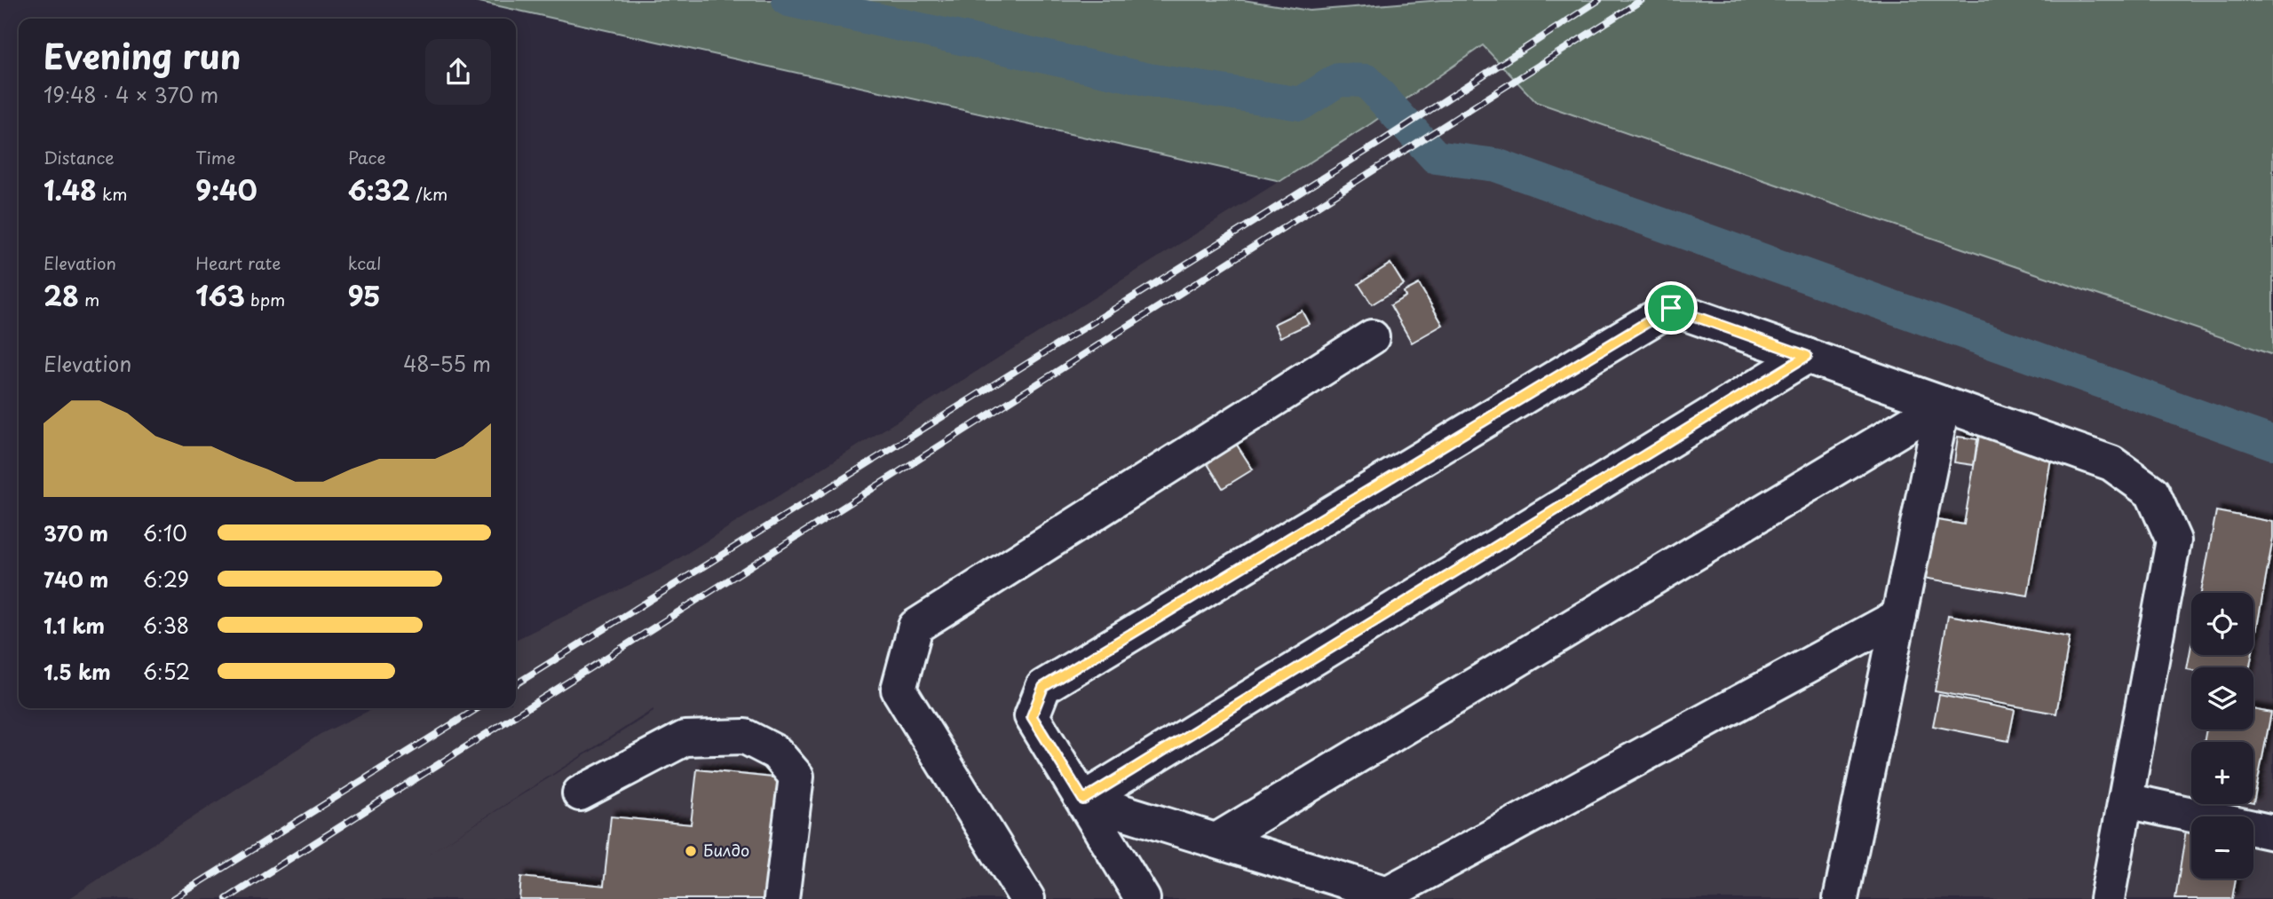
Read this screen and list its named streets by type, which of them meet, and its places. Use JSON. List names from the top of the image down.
{
  "places": ["Билдо"],
  "page": {
    "heading": ["Evening run", "19:48 · 4 × 370 m"],
    "stats": [
      ["Distance", "1.48 km"],
      ["Time", "9:40"],
      ["Pace", "6:32 /km"],
      ["Elevation", "28 m"],
      ["Heart rate", "163 bpm"],
      ["kcal", "95"]
    ],
    "chart": ["Elevation", "48–55 m"],
    "list": [
      {
        "name": "370 m",
        "note": "6:10"
      },
      {
        "name": "740 m",
        "note": "6:29"
      },
      {
        "name": "1.1 km",
        "note": "6:38"
      },
      {
        "name": "1.5 km",
        "note": "6:52"
      }
    ],
    "map_buttons": ["+", "−"]
  }
}
